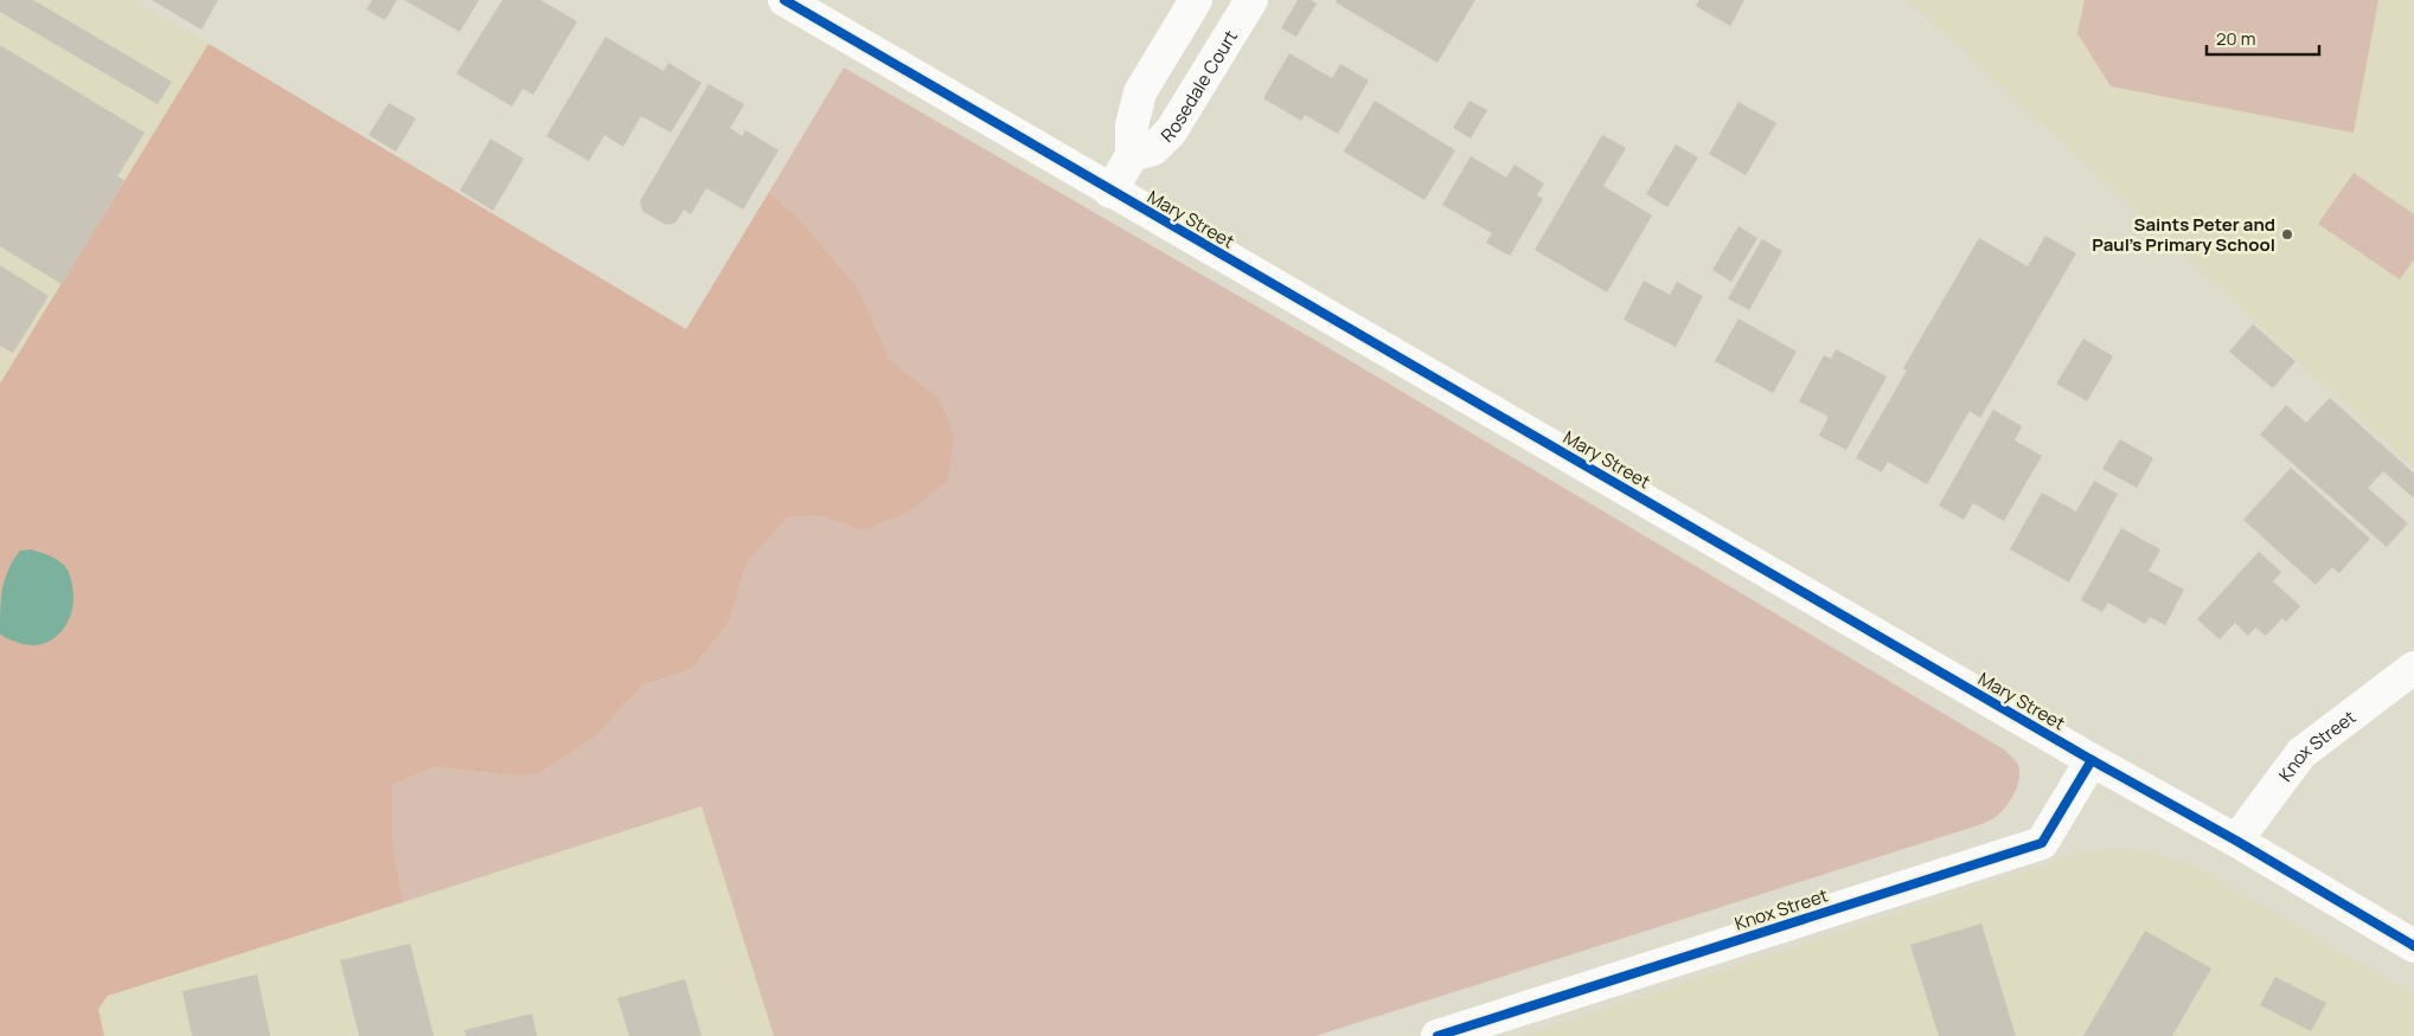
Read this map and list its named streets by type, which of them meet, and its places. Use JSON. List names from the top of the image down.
{
  "streets": {
    "street": ["Rosedale Court", "Mary Street", "Knox Street"]
  },
  "crossings": [
    ["Mary Street", "Knox Street"]
  ],
  "places": ["Saints Peter and Paul's Primary School"],
  "scale_bar": "20 m"
}
